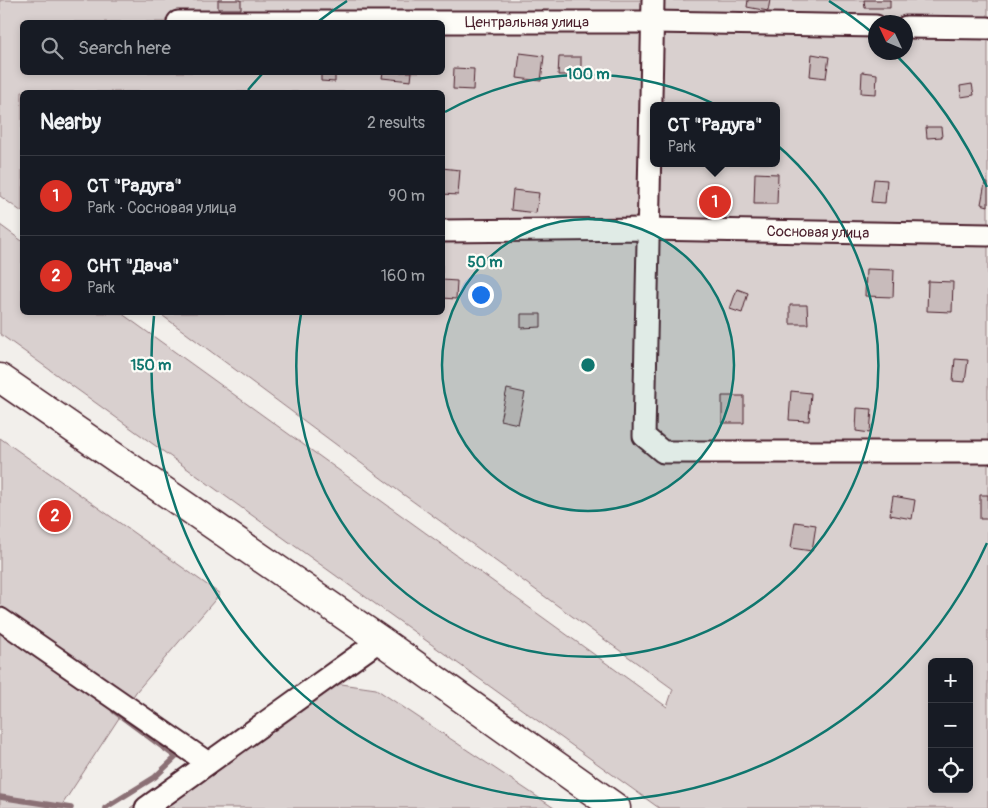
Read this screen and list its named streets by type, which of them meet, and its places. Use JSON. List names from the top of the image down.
{
  "streets": {
    "street": ["Центральная улица", "Сосновая улица"]
  },
  "north": "top left",
  "page": {
    "search": "Search here",
    "heading": ["Nearby", "2 results"],
    "popup": ["СТ \"Радуга\"", "Park"],
    "list": [
      {
        "mark": "1",
        "name": "СТ \"Радуга\"",
        "note": "Park · Сосновая улица",
        "value": "90 m"
      },
      {
        "mark": "2",
        "name": "СНТ \"Дача\"",
        "note": "Park",
        "value": "160 m"
      }
    ],
    "pins": ["1", "2"],
    "map_buttons": ["+", "−"]
  },
  "rings": ["100 m", "50 m", "150 m"]
}
